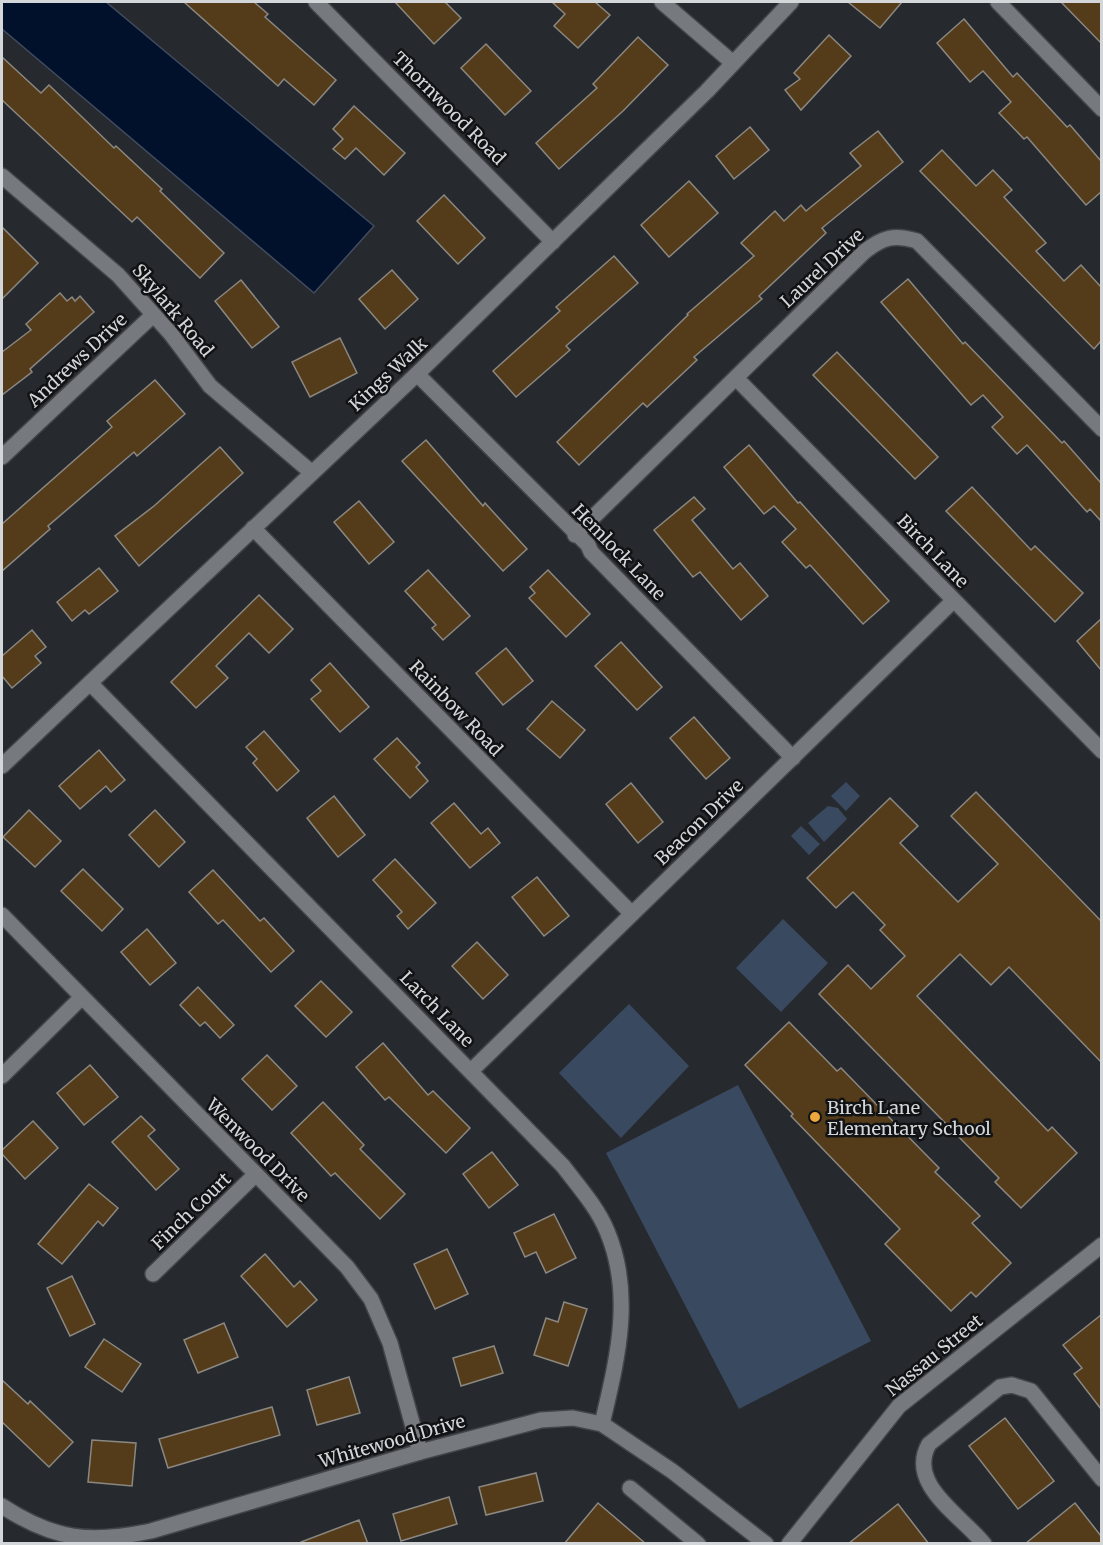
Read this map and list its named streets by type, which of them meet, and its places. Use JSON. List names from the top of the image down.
{
  "streets": {
    "street": [
      "Thornwood Road",
      "Laurel Drive",
      "Skylark Road",
      "Andrews Drive",
      "Kings Walk",
      "Birch Lane",
      "Hemlock Lane",
      "Rainbow Road",
      "Beacon Drive",
      "Larch Lane",
      "Wenwood Drive",
      "Finch Court",
      "Nassau Street",
      "Whitewood Drive"
    ]
  },
  "crossings": [
    ["Thornwood Road", "Kings Walk"],
    ["Laurel Drive", "Birch Lane"],
    ["Laurel Drive", "Hemlock Lane"],
    ["Skylark Road", "Andrews Drive"],
    ["Skylark Road", "Kings Walk"],
    ["Kings Walk", "Hemlock Lane"],
    ["Kings Walk", "Rainbow Road"],
    ["Kings Walk", "Larch Lane"],
    ["Birch Lane", "Beacon Drive"],
    ["Hemlock Lane", "Beacon Drive"],
    ["Rainbow Road", "Beacon Drive"],
    ["Beacon Drive", "Larch Lane"],
    ["Larch Lane", "Whitewood Drive"],
    ["Wenwood Drive", "Finch Court"],
    ["Wenwood Drive", "Whitewood Drive"]
  ],
  "places": ["Birch Lane Elementary School"]
}
